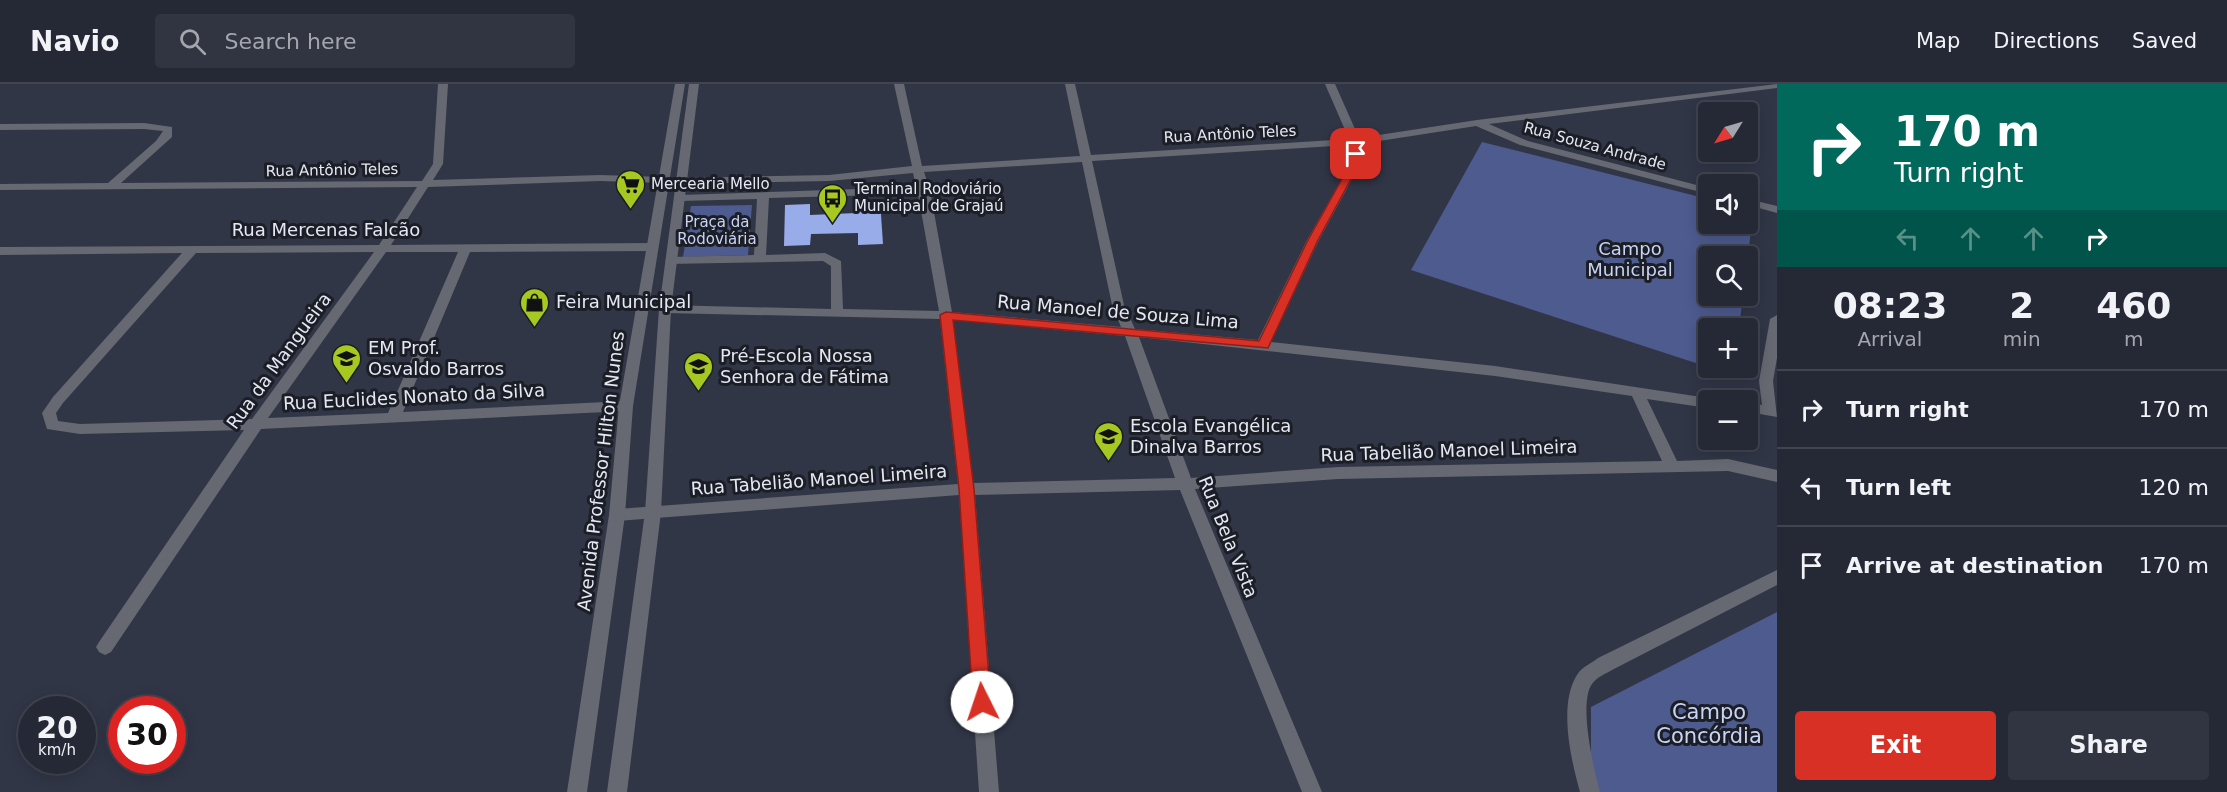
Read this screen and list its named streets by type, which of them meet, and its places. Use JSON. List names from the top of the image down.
{
  "streets": {
    "street": [
      "Rua Antônio Teles",
      "Rua Souza Andrade",
      "Rua Mercenas Falcão",
      "Rua Manoel de Souza Lima",
      "Rua da Mangueira",
      "Rua Euclides Nonato da Silva",
      "Rua Tabelião Manoel Limeira",
      "Avenida Professor Hilton Nunes",
      "Rua Bela Vista"
    ]
  },
  "crossings": [
    ["Rua Antônio Teles", "Rua Souza Andrade"],
    ["Rua Antônio Teles", "Rua da Mangueira"],
    ["Rua Antônio Teles", "Avenida Professor Hilton Nunes"],
    ["Rua Antônio Teles", "Rua Bela Vista"],
    ["Rua Mercenas Falcão", "Rua da Mangueira"],
    ["Rua Mercenas Falcão", "Rua Euclides Nonato da Silva"],
    ["Rua Mercenas Falcão", "Avenida Professor Hilton Nunes"],
    ["Rua Manoel de Souza Lima", "Avenida Professor Hilton Nunes"],
    ["Rua Manoel de Souza Lima", "Rua Bela Vista"],
    ["Rua da Mangueira", "Rua Euclides Nonato da Silva"],
    ["Rua Euclides Nonato da Silva", "Avenida Professor Hilton Nunes"],
    ["Rua Tabelião Manoel Limeira", "Avenida Professor Hilton Nunes"],
    ["Rua Tabelião Manoel Limeira", "Rua Bela Vista"]
  ],
  "parks": ["Praça da Rodoviária", "Campo Municipal", "Campo Concórdia"],
  "places": {
    "supermarket": ["Mercearia Mello"],
    "bus stop": ["Terminal Rodoviário Municipal de Grajaú"],
    "shop": ["Feira Municipal"],
    "school or university": ["EM Prof. Osvaldo Barros", "Pré-Escola Nossa Senhora de Fátima", "Escola Evangélica Dinalva Barros"]
  },
  "north": "bottom left",
  "page": {
    "header": "Navio",
    "search": "Search here",
    "nav": ["Map", "Directions", "Saved"],
    "turn": ["170 m", "Turn right"],
    "map_buttons": ["+", "−"],
    "eta": [
      "08:23",
      "Arrival",
      "2",
      "min",
      "460",
      "m"
    ],
    "list": [
      {
        "name": "Turn right",
        "value": "170 m"
      },
      {
        "name": "Turn left",
        "value": "120 m"
      },
      {
        "name": "Arrive at destination",
        "value": "170 m"
      }
    ],
    "speed": "20 km/h",
    "limit": "30",
    "buttons": ["Exit", "Share"]
  }
}
